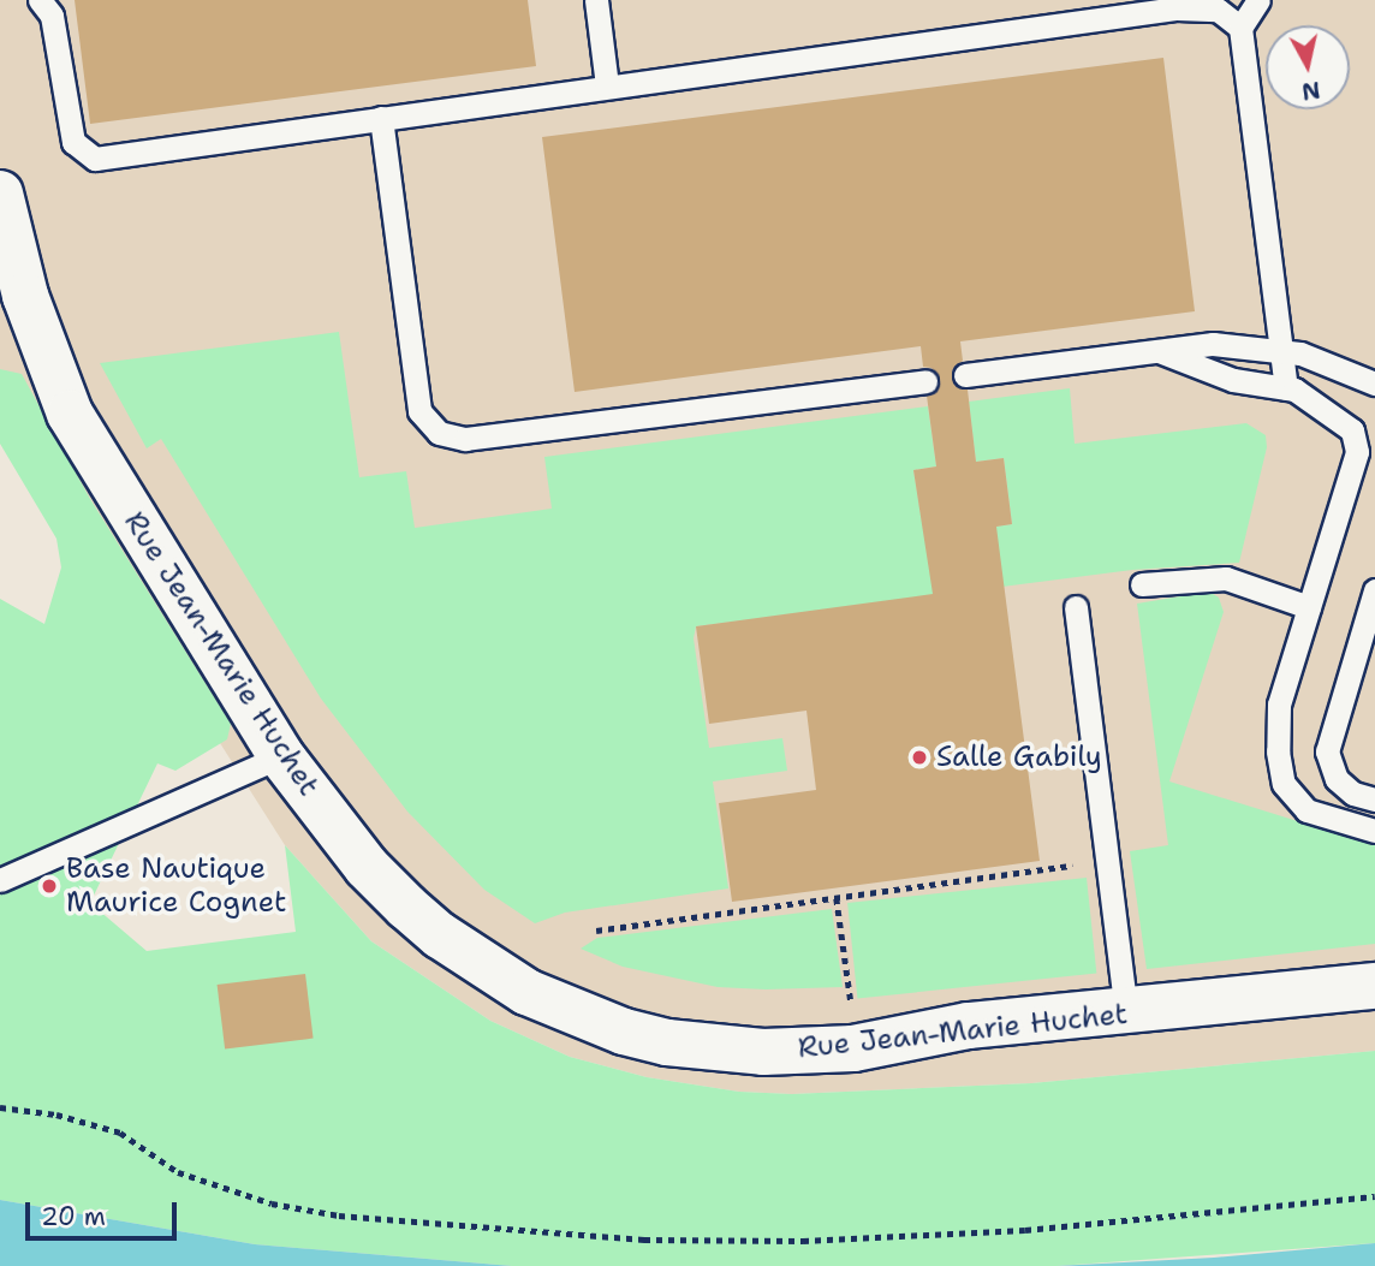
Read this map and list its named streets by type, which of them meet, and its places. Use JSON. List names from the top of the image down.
{
  "streets": {
    "street": ["Rue Jean-Marie Huchet"]
  },
  "places": ["Salle Gabily", "Base Nautique Maurice Cognet"],
  "scale_bar": "20 m",
  "north": "bottom"
}
